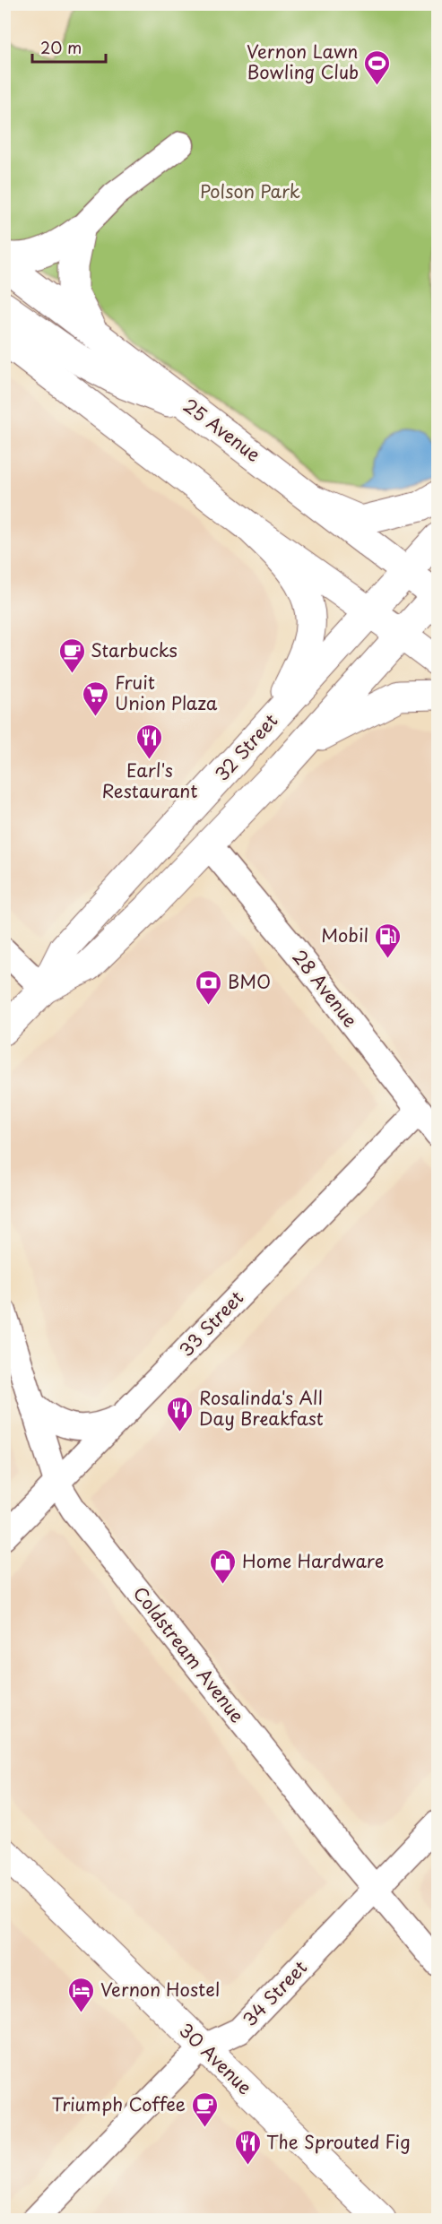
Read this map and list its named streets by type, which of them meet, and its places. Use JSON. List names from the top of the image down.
{
  "streets": {
    "main road": ["25 Avenue", "32 Street", "30 Avenue"],
    "street": [
      "28 Avenue",
      "33 Street",
      "Coldstream Avenue",
      "34 Street"
    ]
  },
  "crossings": [
    ["25 Avenue", "32 Street"],
    ["32 Street", "28 Avenue"],
    ["28 Avenue", "33 Street"],
    ["33 Street", "Coldstream Avenue"],
    ["Coldstream Avenue", "34 Street"],
    ["34 Street", "30 Avenue"]
  ],
  "parks": ["Polson Park"],
  "places": {
    "sports": ["Vernon Lawn Bowling Club"],
    "cafe": ["Starbucks", "Triumph Coffee"],
    "supermarket": ["Fruit Union Plaza"],
    "restaurant": ["Earl's Restaurant", "Rosalinda's All Day Breakfast", "The Sprouted Fig"],
    "fuel station": ["Mobil"],
    "bank": ["BMO"],
    "shop": ["Home Hardware"],
    "hotel": ["Vernon Hostel"]
  },
  "scale_bar": "20 m"
}
